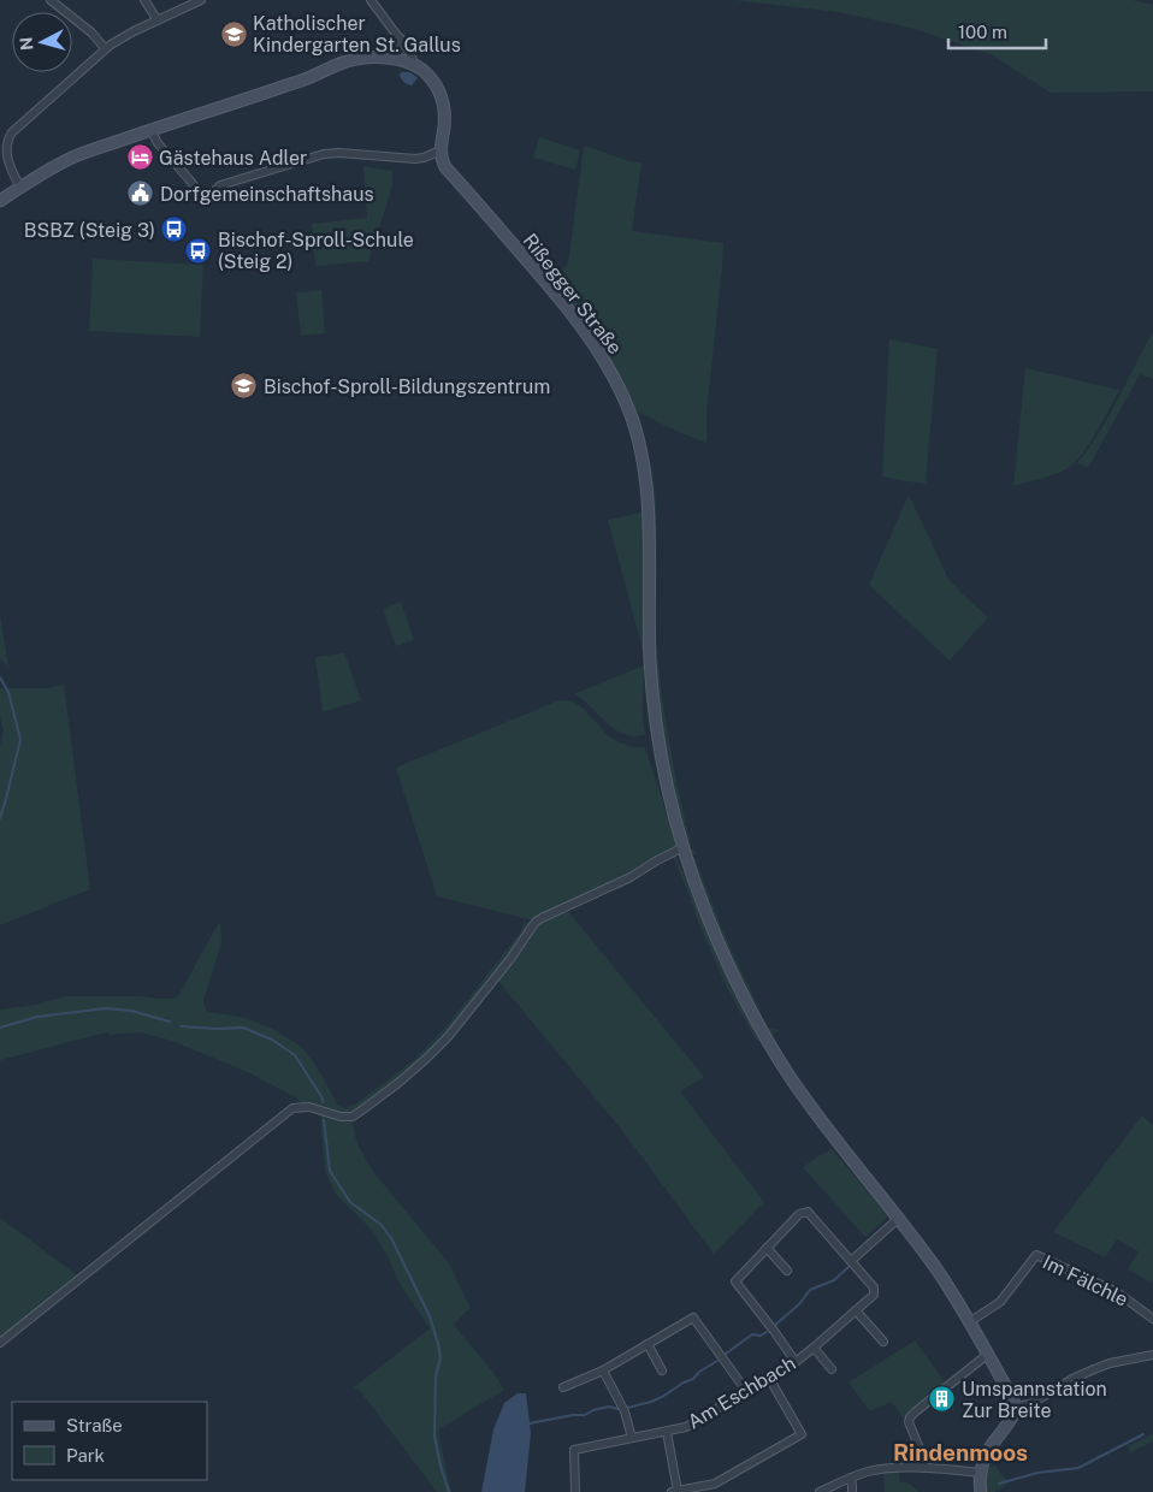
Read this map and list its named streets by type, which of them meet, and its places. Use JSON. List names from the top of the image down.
{
  "streets": {
    "street": ["Rißegger Straße", "Im Fälchle", "Am Eschbach"]
  },
  "crossings": [
    ["Rißegger Straße", "Im Fälchle"]
  ],
  "districts": ["Rindenmoos"],
  "places": {
    "school or university": ["Katholischer Kindergarten St. Gallus", "Bischof-Sproll-Bildungszentrum"],
    "hotel": ["Gästehaus Adler"],
    "public building": ["Dorfgemeinschaftshaus"],
    "bus stop": ["BSBZ (Steig 3)", "Bischof-Sproll-Schule (Steig 2)"],
    "building": ["Umspannstation Zur Breite"]
  },
  "legend": ["Straße", "Park"],
  "scale_bar": "100 m",
  "north": "left"
}
